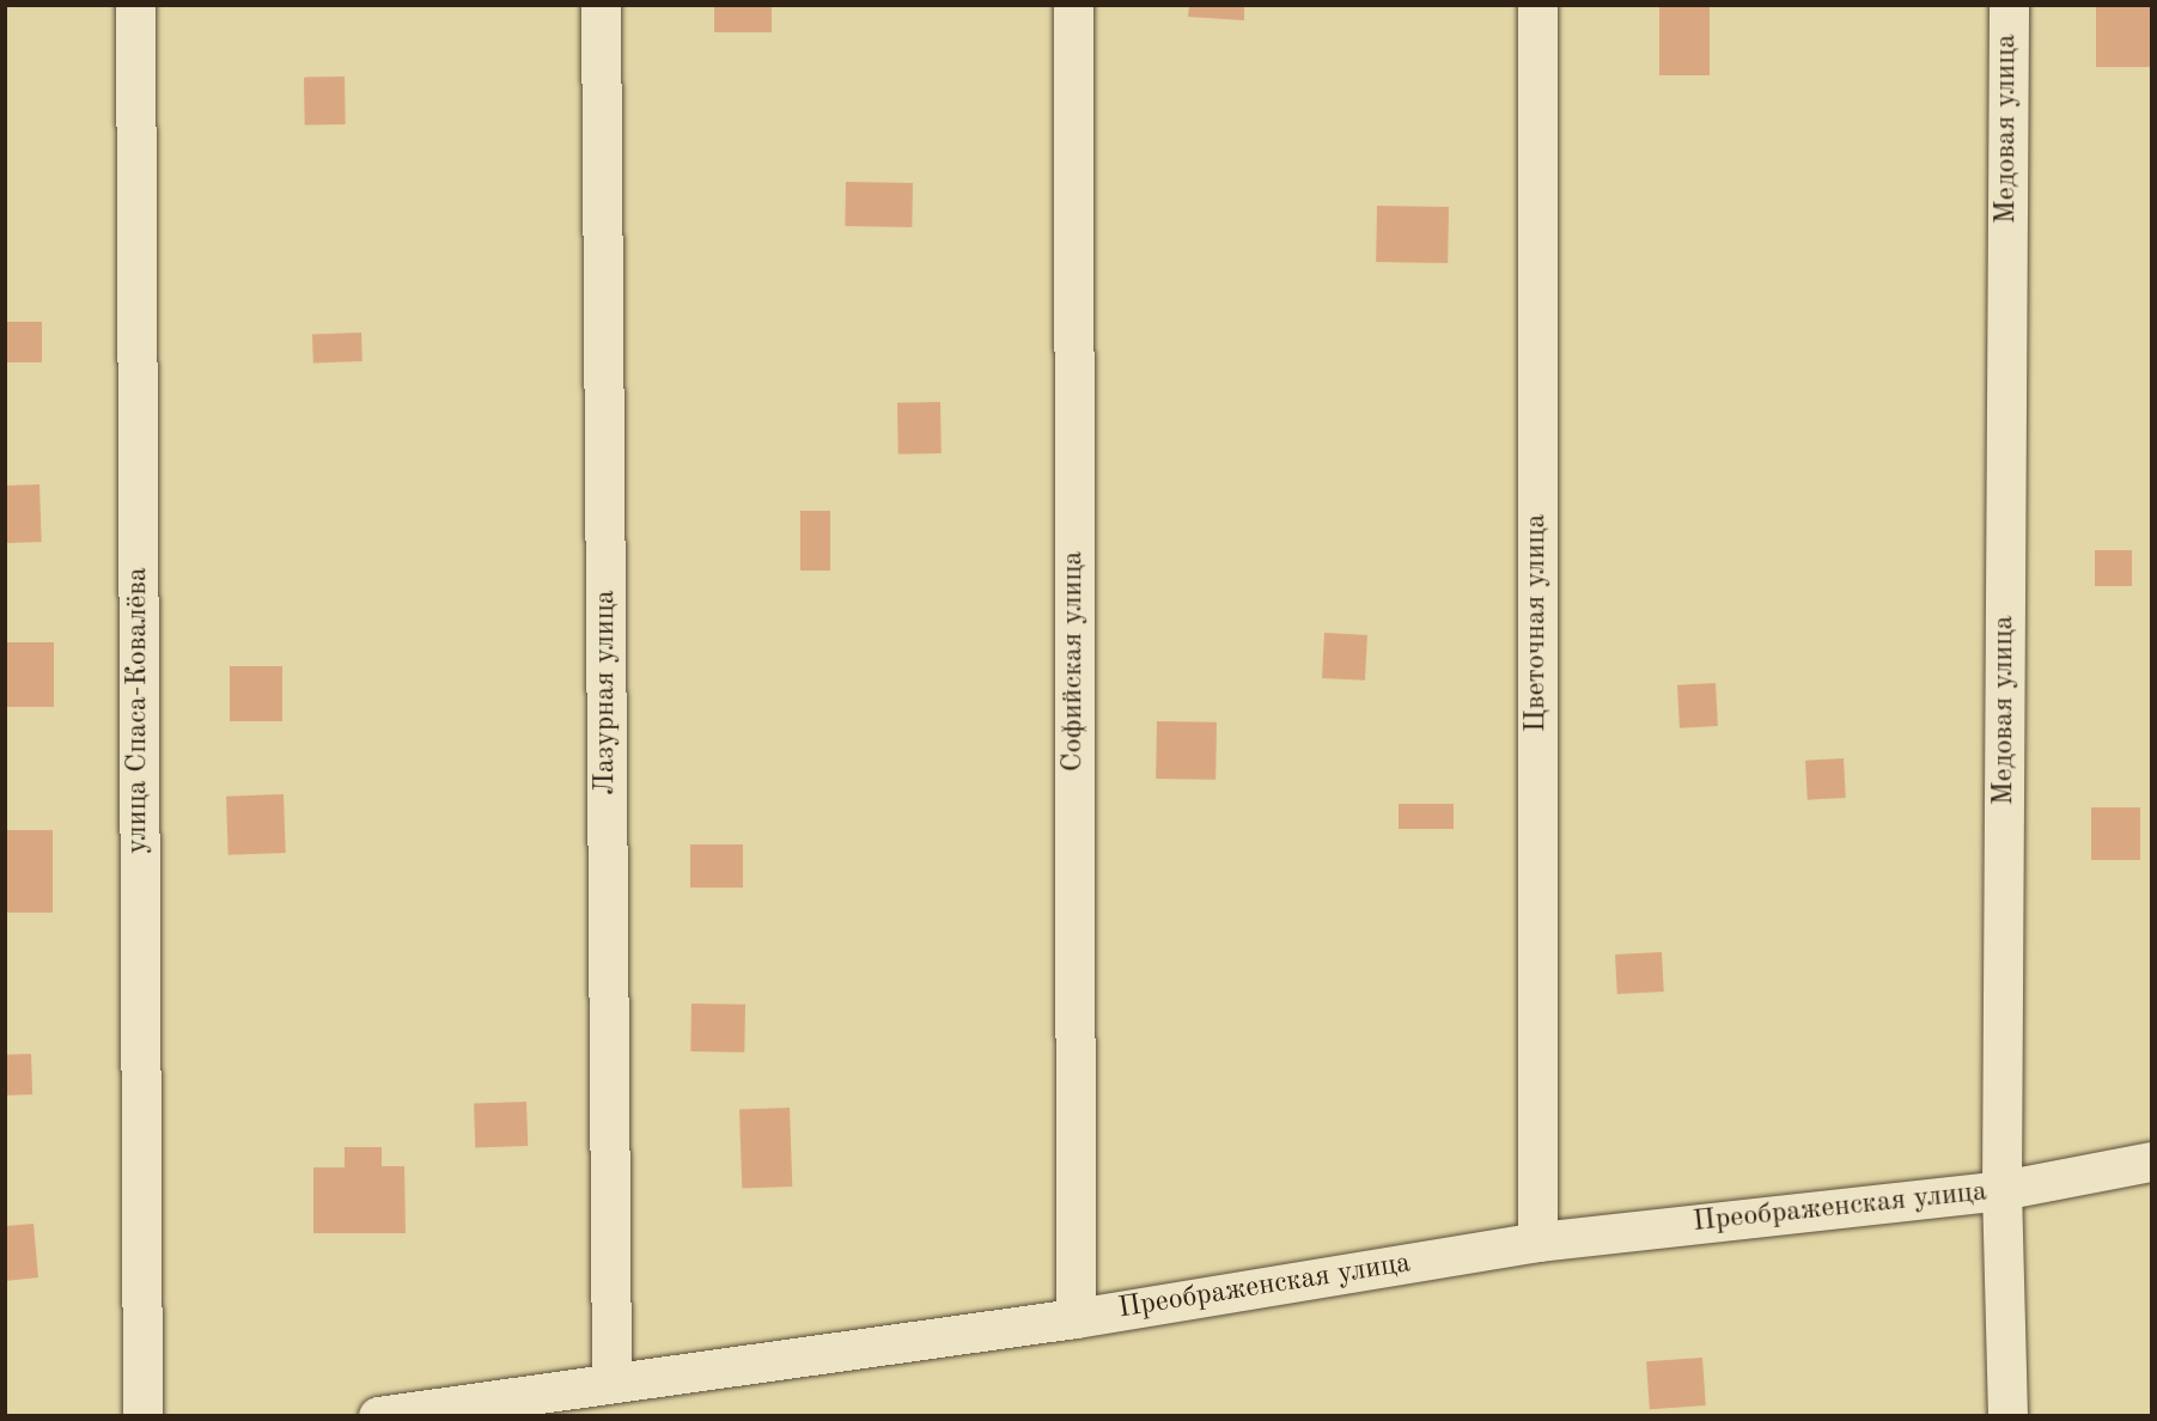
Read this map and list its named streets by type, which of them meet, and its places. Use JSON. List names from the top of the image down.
{
  "streets": {
    "street": [
      "Медовая улица",
      "Цветочная улица",
      "Софийская улица",
      "Лазурная улица",
      "улица Спаса-Ковалёва",
      "Преображенская улица"
    ]
  },
  "crossings": [
    ["Медовая улица", "Преображенская улица"],
    ["Цветочная улица", "Преображенская улица"],
    ["Софийская улица", "Преображенская улица"],
    ["Лазурная улица", "Преображенская улица"]
  ]
}
